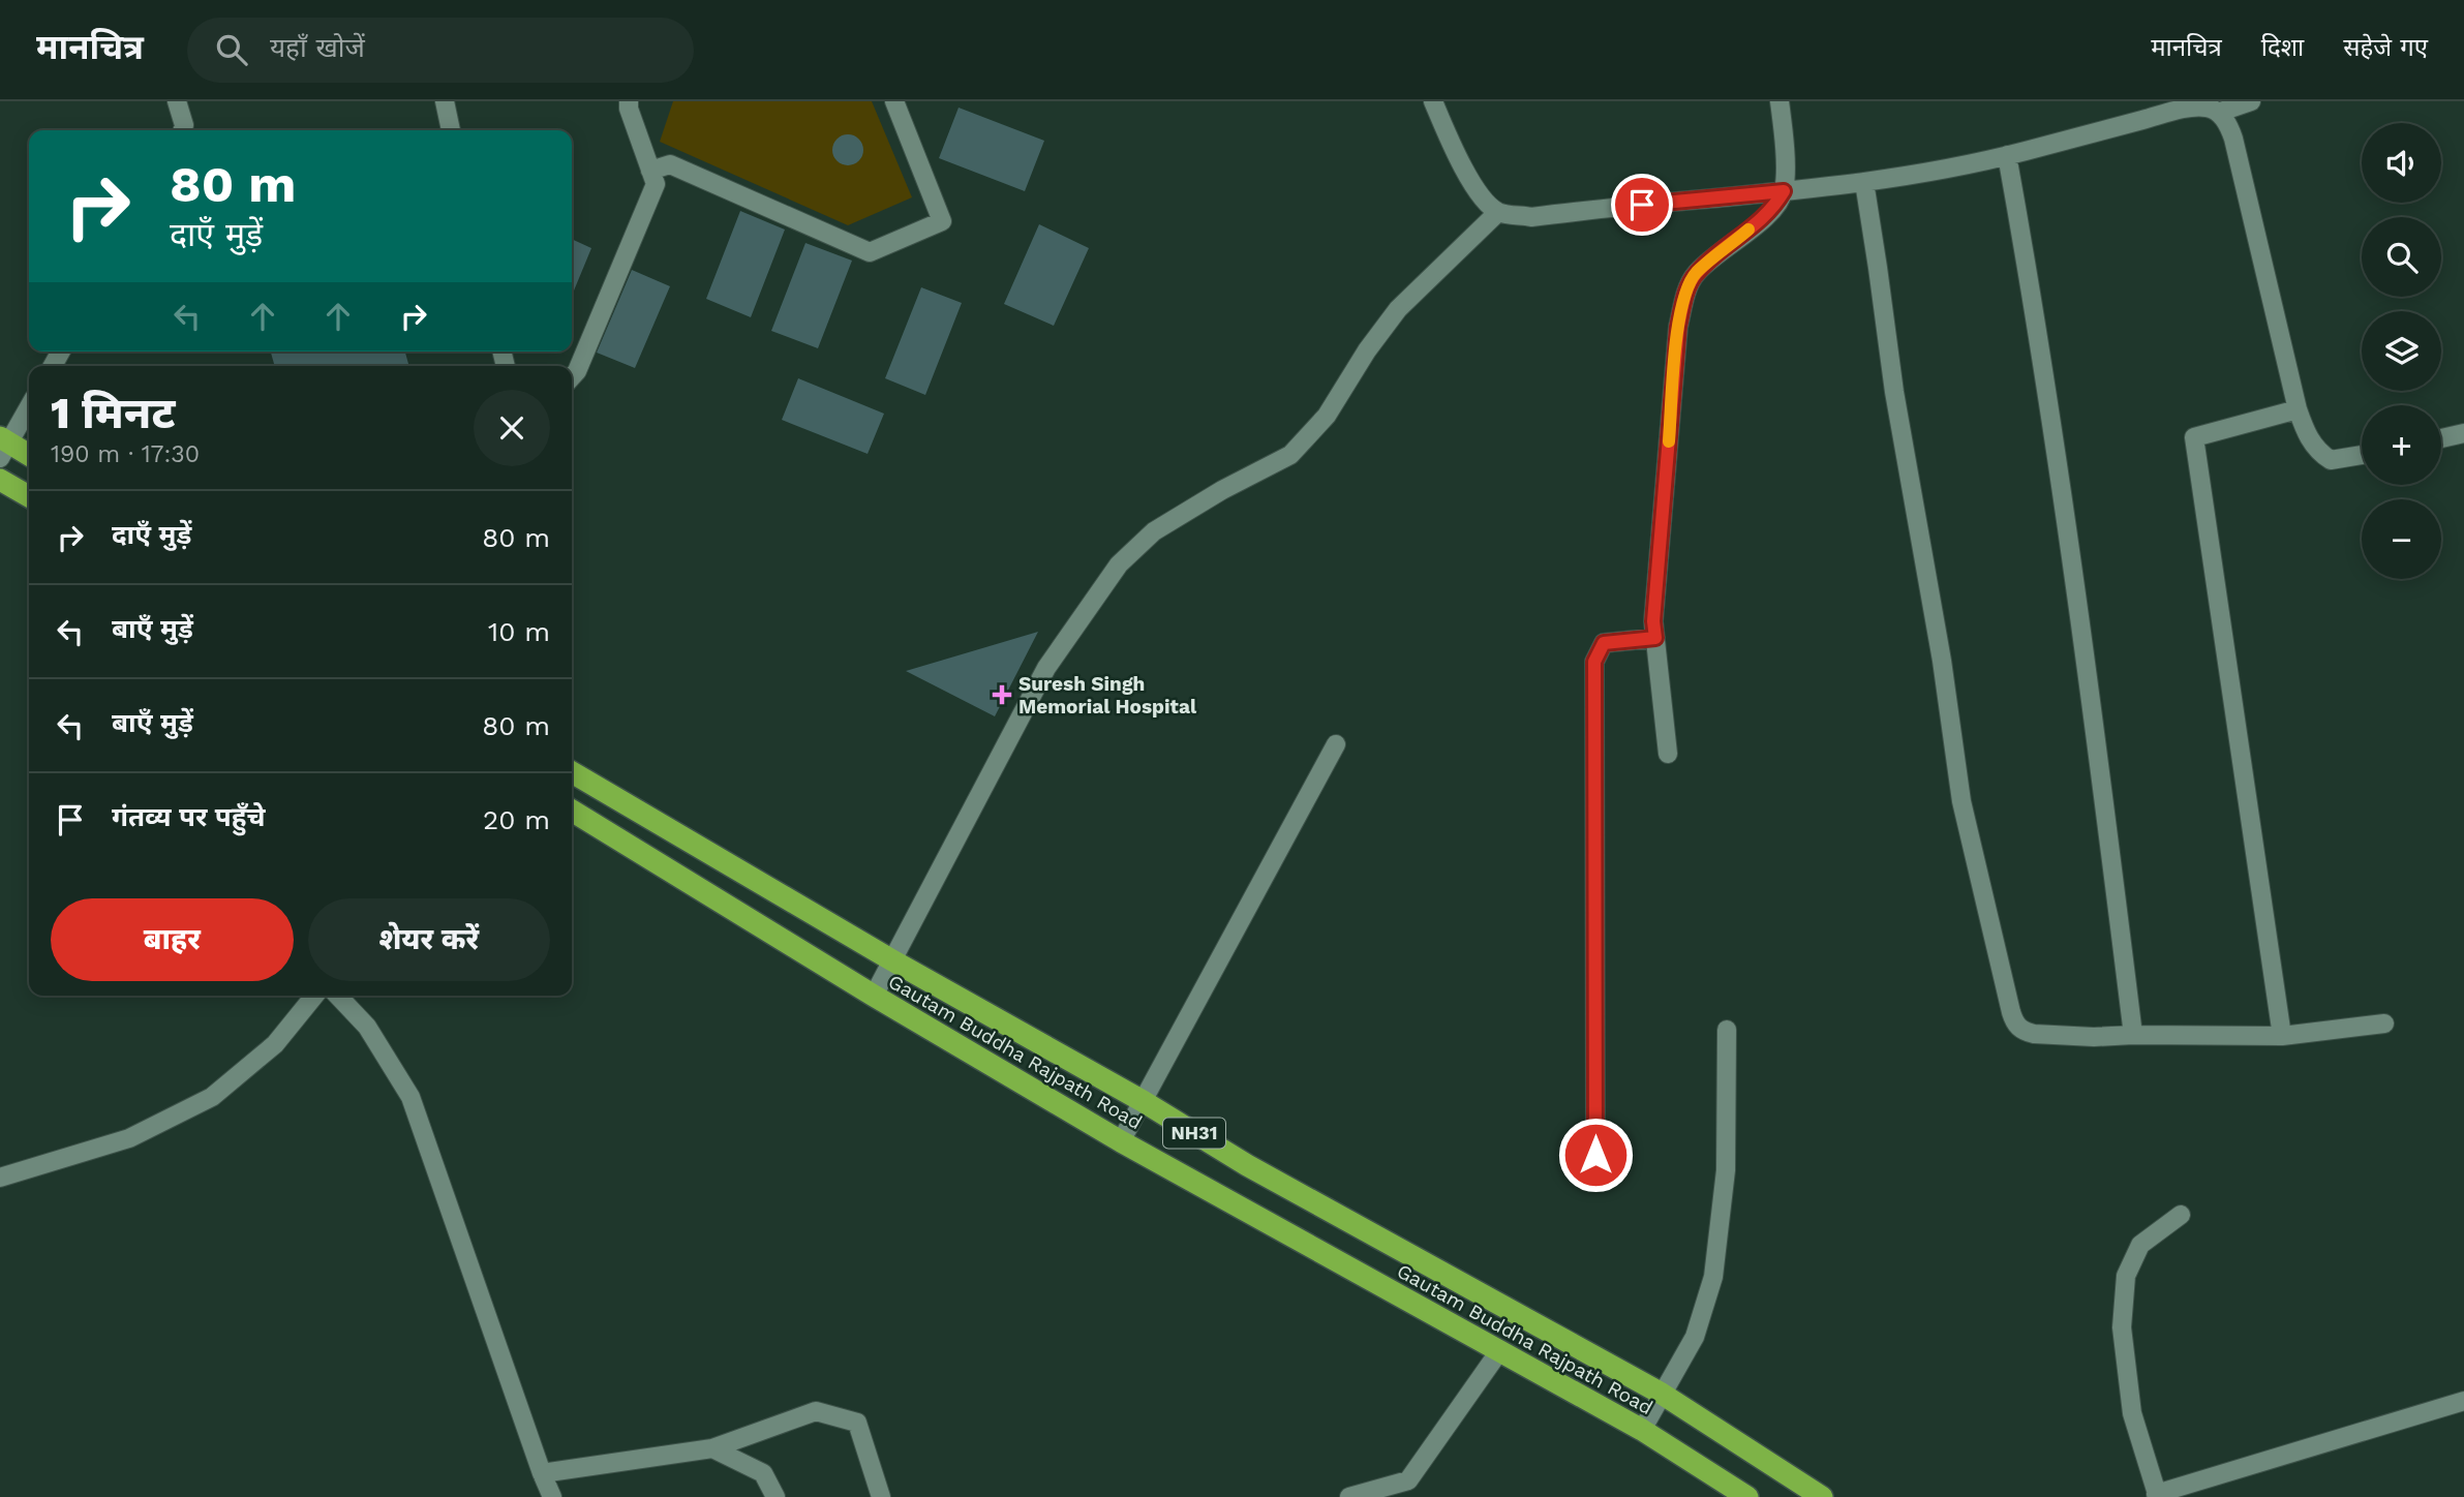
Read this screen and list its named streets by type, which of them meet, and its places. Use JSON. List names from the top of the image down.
{
  "streets": {
    "highway": ["Gautam Buddha Rajpath Road", "NH31"]
  },
  "places": {
    "health": ["Suresh Singh Memorial Hospital"]
  },
  "page": {
    "header": "मानचित्र",
    "search": "यहाँ खोजें",
    "nav": ["मानचित्र", "दिशा", "सहेजे गए"],
    "map_buttons": ["+", "−"],
    "turn": ["80 m", "दाएँ मुड़ें"],
    "heading": ["1 मिनट", "190 m · 17:30"],
    "list": [
      {
        "name": "दाएँ मुड़ें",
        "value": "80 m"
      },
      {
        "name": "बाएँ मुड़ें",
        "value": "10 m"
      },
      {
        "name": "बाएँ मुड़ें",
        "value": "80 m"
      },
      {
        "name": "गंतव्य पर पहुँचे",
        "value": "20 m"
      }
    ],
    "buttons": ["बाहर", "शेयर करें"]
  }
}
